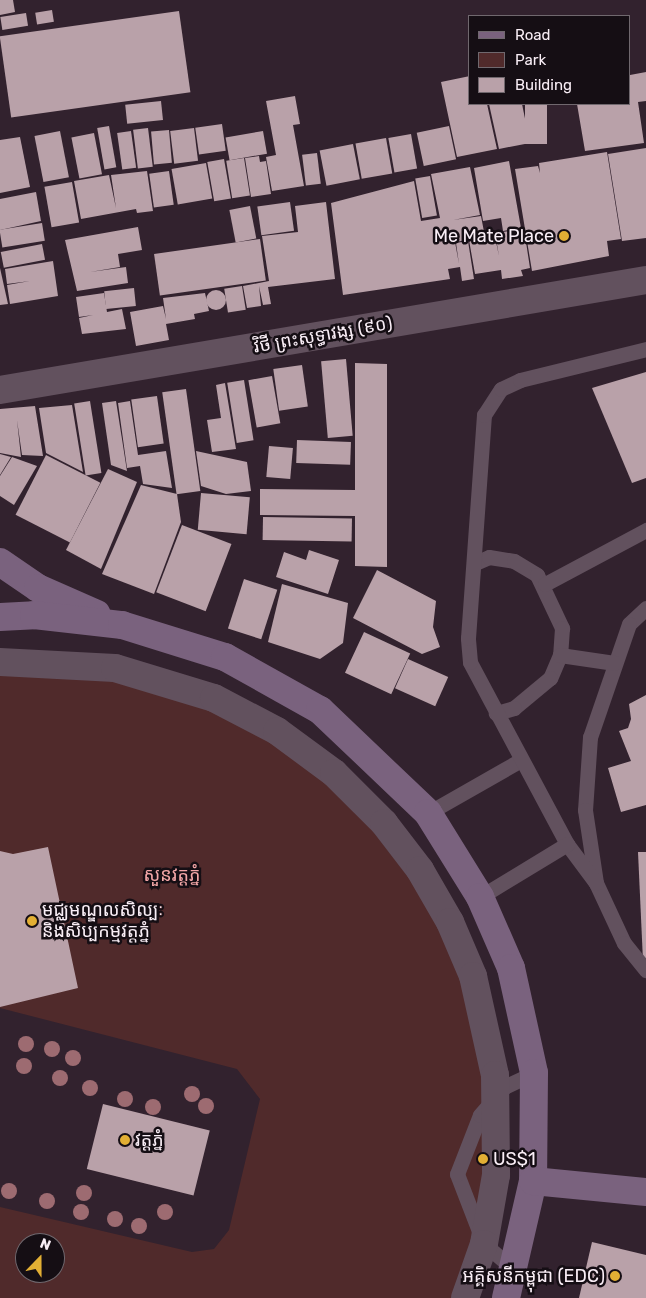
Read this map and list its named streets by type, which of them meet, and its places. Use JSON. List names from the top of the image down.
{
  "streets": {
    "street": ["វិថី ព្រះសុទ្ធាវង្ស (៩០)"]
  },
  "parks": ["សួនវត្ដភ្នំ"],
  "places": [
    "Me Mate Place",
    "មជ្ឈមណ្ឌលសិល្បៈ និងសិប្បកម្មវត្តភ្នំ",
    "វត្ដភ្នំ",
    "US$1",
    "អគ្គិសនីកម្ពុជា (EDC)"
  ],
  "legend": ["Road", "Park", "Building"],
  "north": "top"
}
